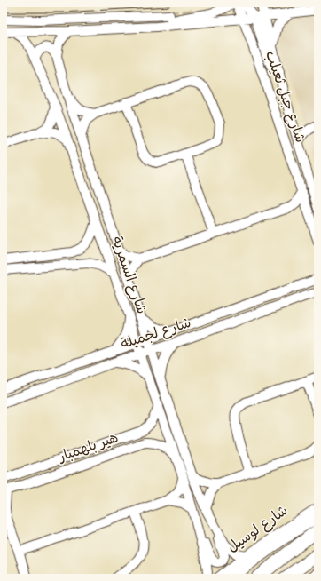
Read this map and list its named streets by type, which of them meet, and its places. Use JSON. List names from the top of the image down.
{
  "streets": {
    "street": [
      "شارع جبل ثعيلب",
      "شارع السمرية",
      "شارع لجميلة",
      "هير بلهمبار",
      "شارع لوسيل"
    ]
  },
  "crossings": [
    ["شارع السمرية", "شارع لجميلة"],
    ["شارع السمرية", "هير بلهمبار"],
    ["شارع السمرية", "شارع لوسيل"]
  ]
}
